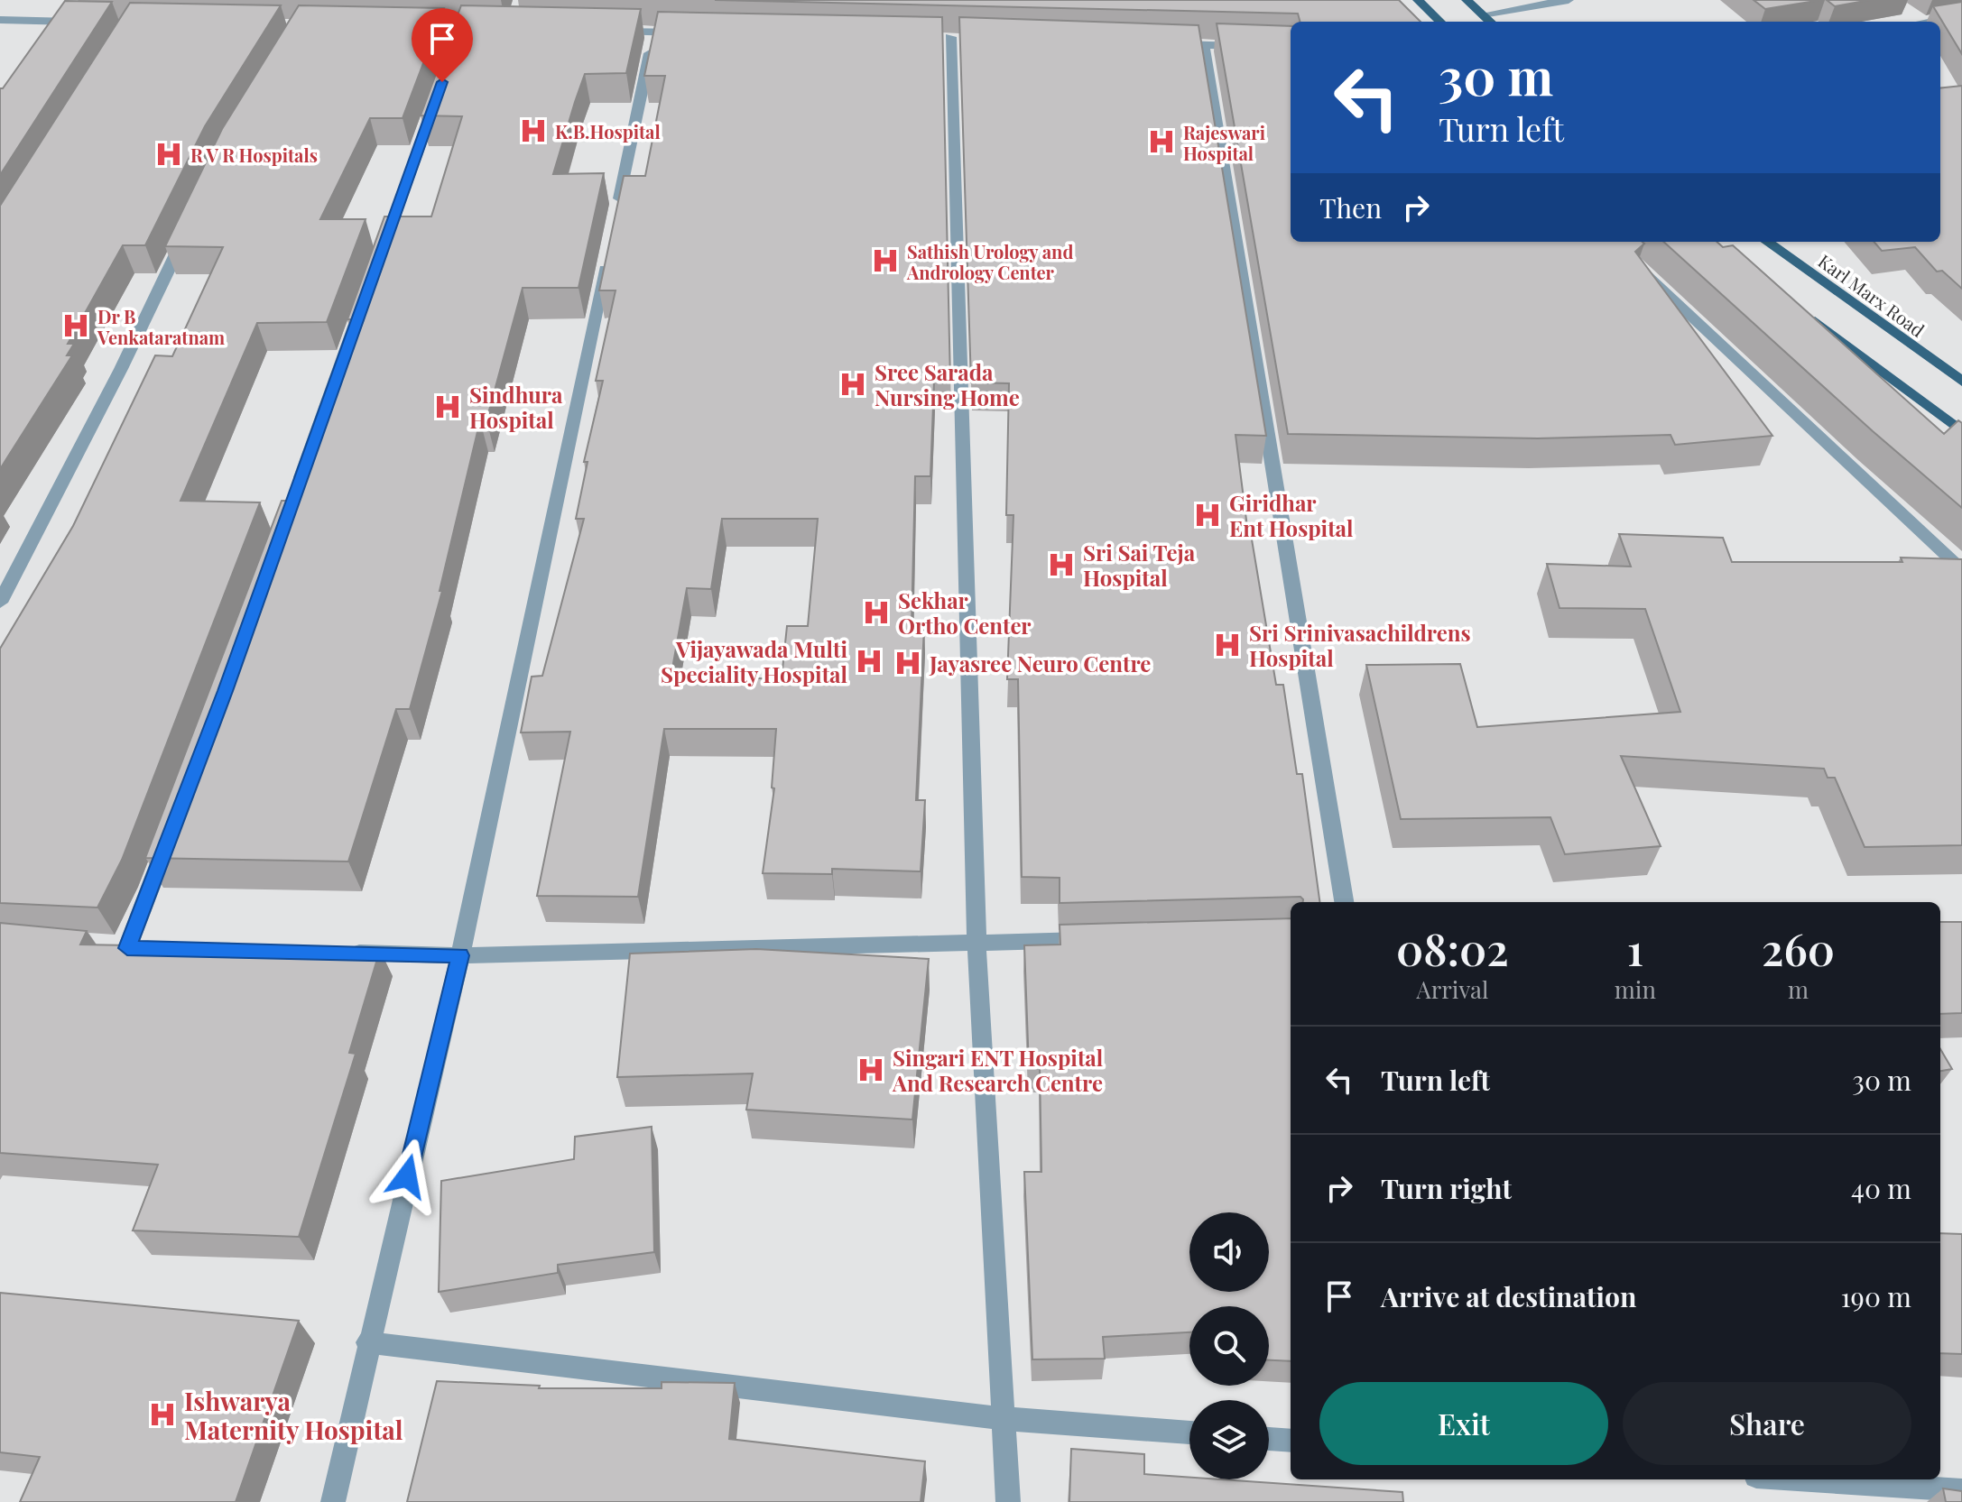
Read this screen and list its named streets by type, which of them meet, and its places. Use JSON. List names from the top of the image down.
{
  "streets": {
    "main road": ["Karl Marx Road"]
  },
  "places": {
    "hospital": [
      "K.B.Hospital",
      "Rajeswari Hospital",
      "R V R Hospitals",
      "Sathish Urology and Andrology Center",
      "Dr B Venkataratnam",
      "Sree Sarada Nursing Home",
      "Sindhura Hospital",
      "Giridhar Ent Hospital",
      "Sri Sai Teja Hospital",
      "Sekhar Ortho Center",
      "Sri Srinivasachildrens Hospital",
      "Vijayawada Multi Speciality Hospital",
      "Jayasree Neuro Centre",
      "Singari ENT Hospital And Research Centre",
      "Ishwarya Maternity Hospital"
    ]
  },
  "page": {
    "turn": ["30 m", "Turn left"],
    "then": "Then",
    "eta": [
      "08:02",
      "Arrival",
      "1",
      "min",
      "260",
      "m"
    ],
    "list": [
      {
        "name": "Turn left",
        "value": "30 m"
      },
      {
        "name": "Turn right",
        "value": "40 m"
      },
      {
        "name": "Arrive at destination",
        "value": "190 m"
      }
    ],
    "buttons": ["Exit", "Share"]
  }
}
